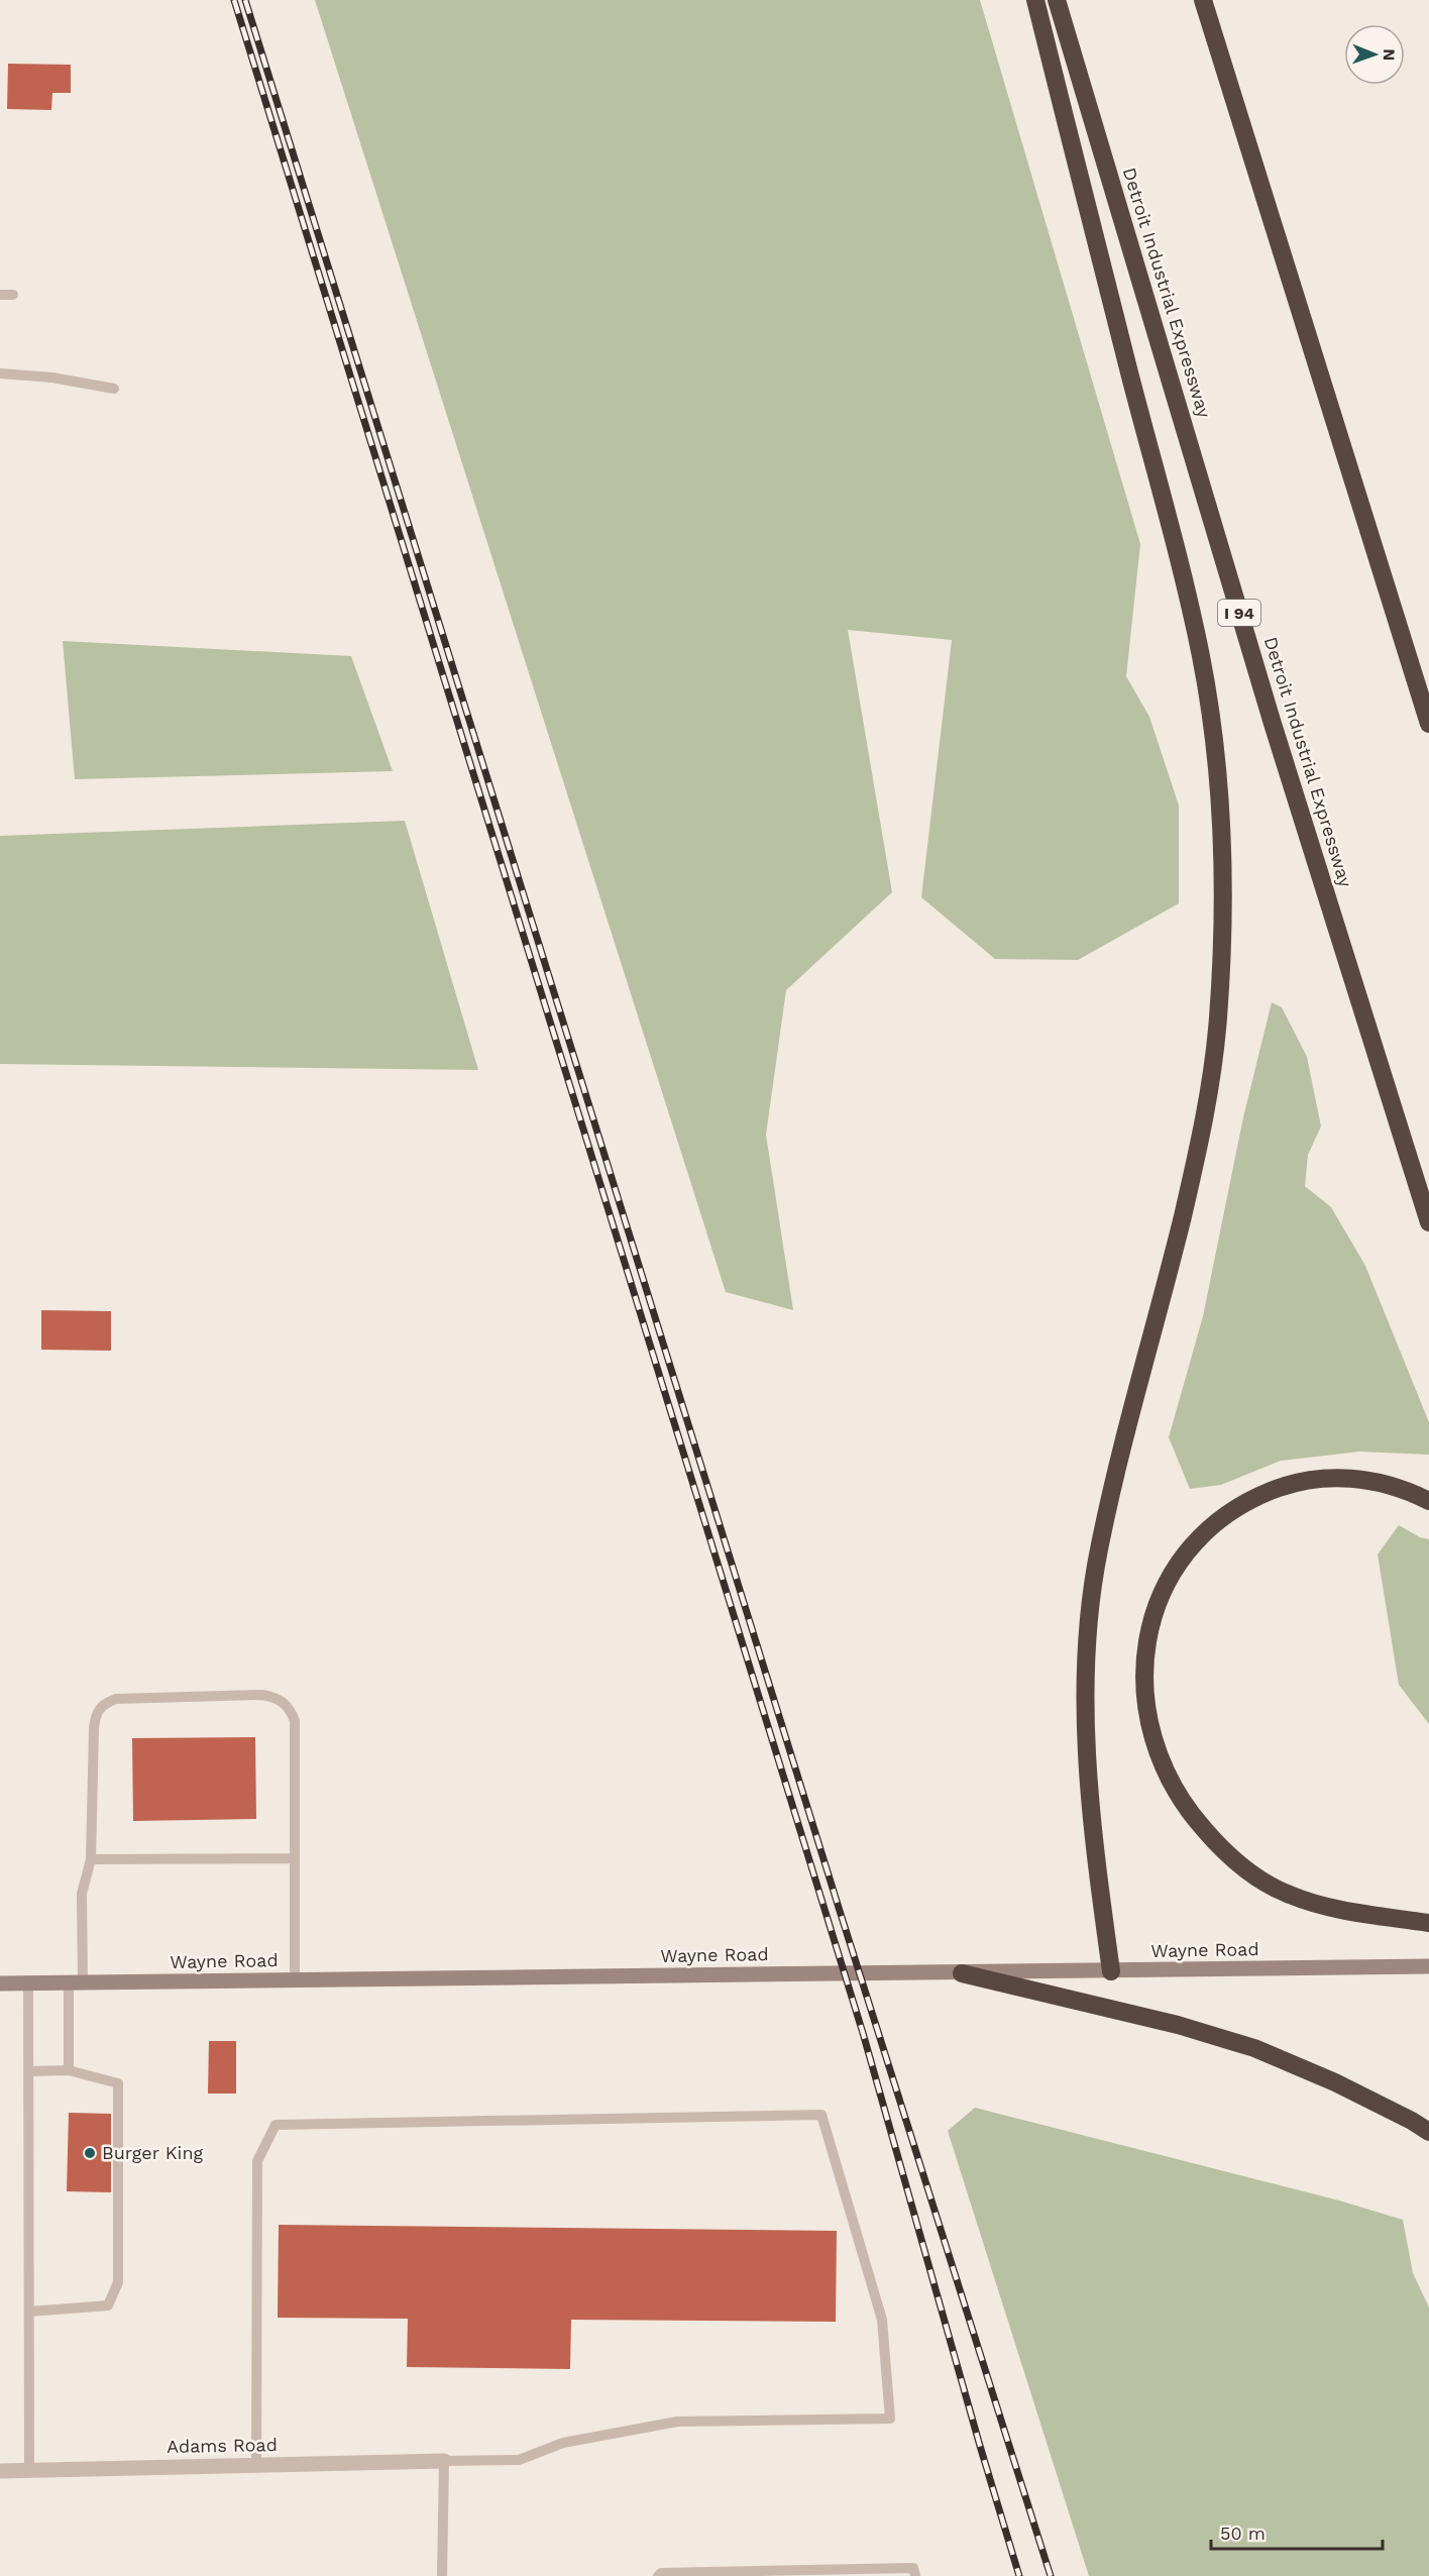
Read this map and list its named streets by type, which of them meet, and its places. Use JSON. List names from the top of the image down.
{
  "streets": {
    "highway": ["Detroit Industrial Expressway", "I 94"],
    "main road": ["Wayne Road"],
    "street": ["Adams Road"]
  },
  "places": ["Burger King"],
  "scale_bar": "50 m",
  "north": "right"
}
